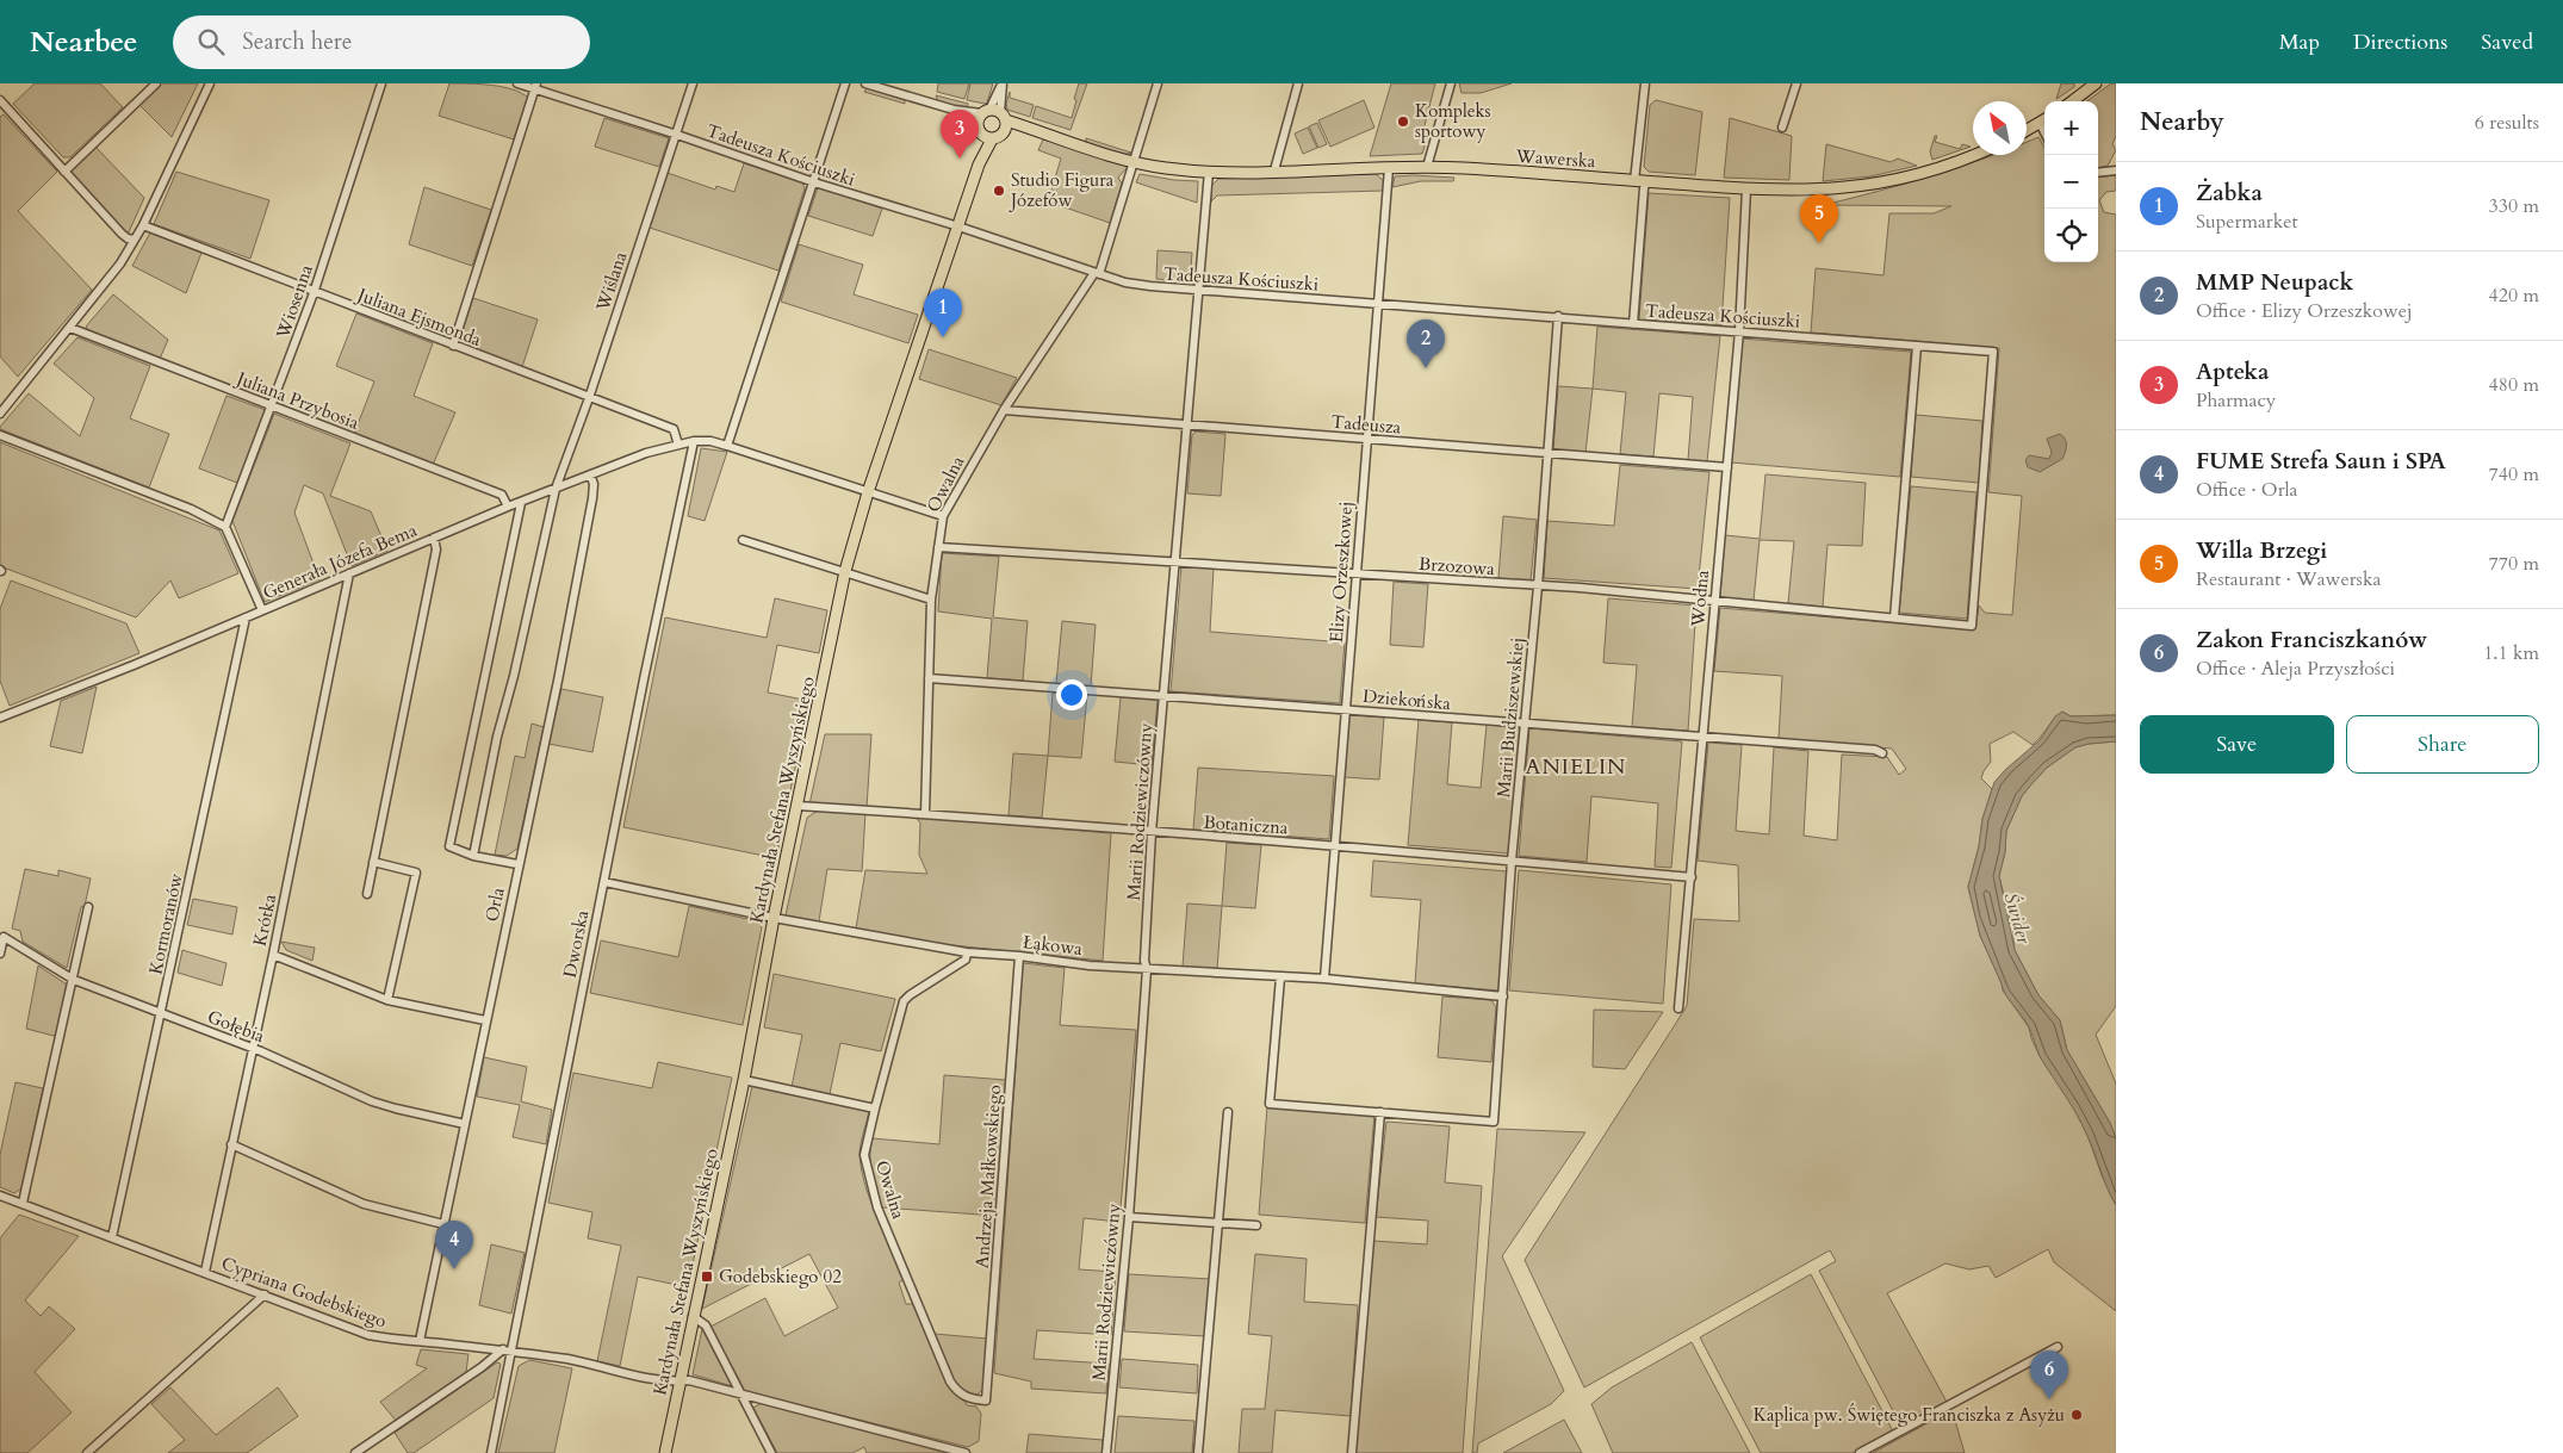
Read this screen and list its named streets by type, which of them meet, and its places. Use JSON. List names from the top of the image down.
{
  "streets": {
    "main road": ["Wawerska", "Kardynała Stefana Wyszyńskiego"],
    "street": [
      "Tadeusza Kościuszki",
      "Wiślana",
      "Wiosenna",
      "Juliana Ejsmonda",
      "Juliana Przybosia",
      "Tadeusza",
      "Owalna",
      "Generała Józefa Bema",
      "Brzozowa",
      "Elizy Orzeszkowej",
      "Wodna",
      "Dziekońska",
      "Marii Budziszewskiej",
      "Marii Rodziewiczówny",
      "Botaniczna",
      "Orla",
      "Krótka",
      "Kormoranów",
      "Dworska",
      "Łąkowa",
      "Gołębia",
      "Andrzeja Małkowskiego",
      "Cypriana Godebskiego"
    ]
  },
  "crossings": [
    ["Tadeusza Kościuszki", "Wiślana"],
    ["Tadeusza Kościuszki", "Owalna"],
    ["Tadeusza Kościuszki", "Brzozowa"],
    ["Tadeusza Kościuszki", "Elizy Orzeszkowej"],
    ["Tadeusza Kościuszki", "Wodna"],
    ["Tadeusza Kościuszki", "Marii Budziszewskiej"],
    ["Tadeusza Kościuszki", "Kardynała Stefana Wyszyńskiego"],
    ["Tadeusza Kościuszki", "Marii Rodziewiczówny"],
    ["Wawerska", "Owalna"],
    ["Wawerska", "Elizy Orzeszkowej"],
    ["Wawerska", "Wodna"],
    ["Wawerska", "Kardynała Stefana Wyszyńskiego"],
    ["Wawerska", "Marii Rodziewiczówny"],
    ["Wiślana", "Juliana Ejsmonda"],
    ["Wiślana", "Generała Józefa Bema"],
    ["Wiosenna", "Juliana Ejsmonda"],
    ["Wiosenna", "Juliana Przybosia"],
    ["Juliana Ejsmonda", "Generała Józefa Bema"],
    ["Juliana Przybosia", "Generała Józefa Bema"],
    ["Tadeusza", "Owalna"],
    ["Tadeusza", "Elizy Orzeszkowej"],
    ["Tadeusza", "Wodna"],
    ["Tadeusza", "Marii Budziszewskiej"],
    ["Tadeusza", "Marii Rodziewiczówny"],
    ["Owalna", "Brzozowa"],
    ["Owalna", "Dziekońska"],
    ["Owalna", "Botaniczna"],
    ["Owalna", "Łąkowa"],
    ["Owalna", "Andrzeja Małkowskiego"],
    ["Generała Józefa Bema", "Orla"],
    ["Generała Józefa Bema", "Krótka"],
    ["Generała Józefa Bema", "Kormoranów"],
    ["Generała Józefa Bema", "Dworska"],
    ["Brzozowa", "Elizy Orzeszkowej"],
    ["Brzozowa", "Wodna"],
    ["Brzozowa", "Marii Budziszewskiej"],
    ["Brzozowa", "Marii Rodziewiczówny"],
    ["Elizy Orzeszkowej", "Dziekońska"],
    ["Elizy Orzeszkowej", "Botaniczna"],
    ["Elizy Orzeszkowej", "Łąkowa"],
    ["Wodna", "Dziekońska"],
    ["Wodna", "Botaniczna"],
    ["Dziekońska", "Marii Budziszewskiej"],
    ["Dziekońska", "Marii Rodziewiczówny"],
    ["Marii Budziszewskiej", "Botaniczna"],
    ["Marii Budziszewskiej", "Łąkowa"],
    ["Kardynała Stefana Wyszyńskiego", "Botaniczna"],
    ["Kardynała Stefana Wyszyńskiego", "Łąkowa"],
    ["Kardynała Stefana Wyszyńskiego", "Cypriana Godebskiego"],
    ["Marii Rodziewiczówny", "Botaniczna"],
    ["Marii Rodziewiczówny", "Łąkowa"],
    ["Orla", "Gołębia"],
    ["Orla", "Cypriana Godebskiego"],
    ["Krótka", "Gołębia"],
    ["Krótka", "Cypriana Godebskiego"],
    ["Kormoranów", "Gołębia"],
    ["Kormoranów", "Cypriana Godebskiego"],
    ["Dworska", "Łąkowa"],
    ["Dworska", "Cypriana Godebskiego"],
    ["Łąkowa", "Andrzeja Małkowskiego"]
  ],
  "districts": ["ANIELIN"],
  "water": ["Świder"],
  "places": {
    "other": ["Kompleks sportowy", "Studio Figura Józefów", "Kaplica pw. Świętego Franciszka z Asyżu"],
    "transit": ["Godebskiego 02"]
  },
  "north": "top left",
  "page": {
    "header": "Nearbee",
    "search": "Search here",
    "nav": ["Map", "Directions", "Saved"],
    "heading": ["Nearby", "6 results"],
    "map_buttons": ["+", "−"],
    "pins": [
      "3",
      "5",
      "1",
      "2",
      "4",
      "6"
    ],
    "list": [
      {
        "mark": "1",
        "name": "Żabka",
        "note": "Supermarket",
        "value": "330 m"
      },
      {
        "mark": "2",
        "name": "MMP Neupack",
        "note": "Office · Elizy Orzeszkowej",
        "value": "420 m"
      },
      {
        "mark": "3",
        "name": "Apteka",
        "note": "Pharmacy",
        "value": "480 m"
      },
      {
        "mark": "4",
        "name": "FUME Strefa Saun i SPA",
        "note": "Office · Orla",
        "value": "740 m"
      },
      {
        "mark": "5",
        "name": "Willa Brzegi",
        "note": "Restaurant · Wawerska",
        "value": "770 m"
      },
      {
        "mark": "6",
        "name": "Zakon Franciszkanów",
        "note": "Office · Aleja Przyszłości",
        "value": "1.1 km"
      }
    ],
    "buttons": ["Save", "Share"]
  }
}
